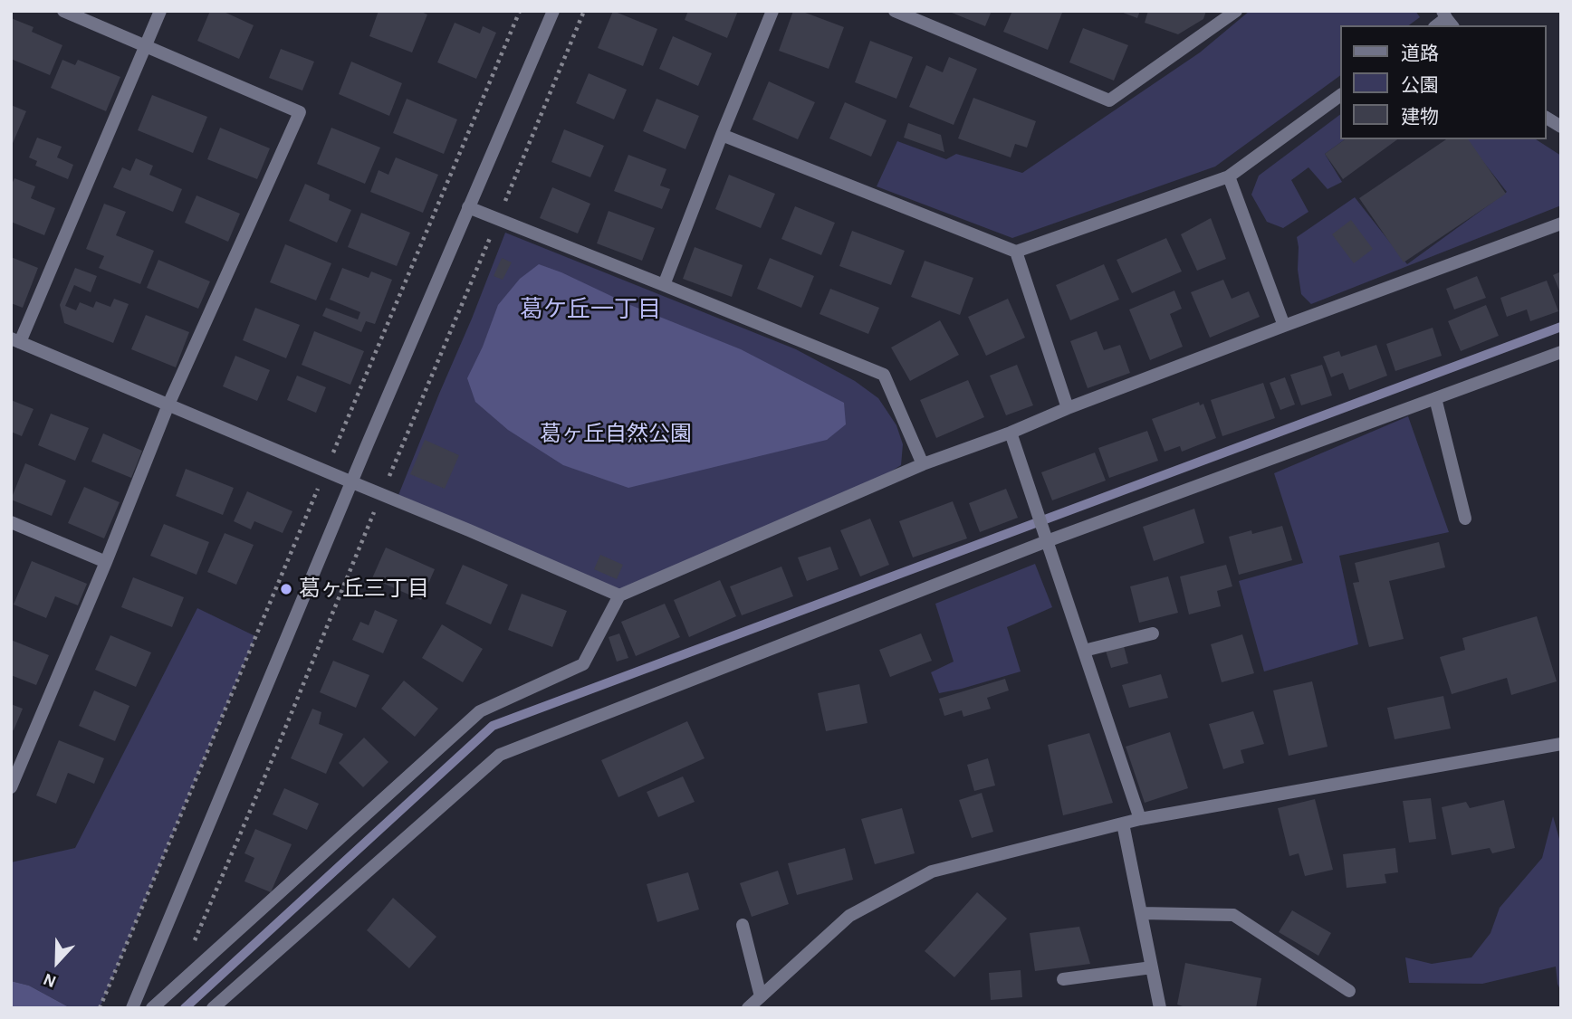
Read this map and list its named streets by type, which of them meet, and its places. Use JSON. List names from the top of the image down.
{
  "districts": ["葛ケ丘一丁目"],
  "parks": ["葛ヶ丘自然公園"],
  "places": ["葛ヶ丘三丁目"],
  "legend": ["道路", "公園", "建物"],
  "north": "bottom"
}
